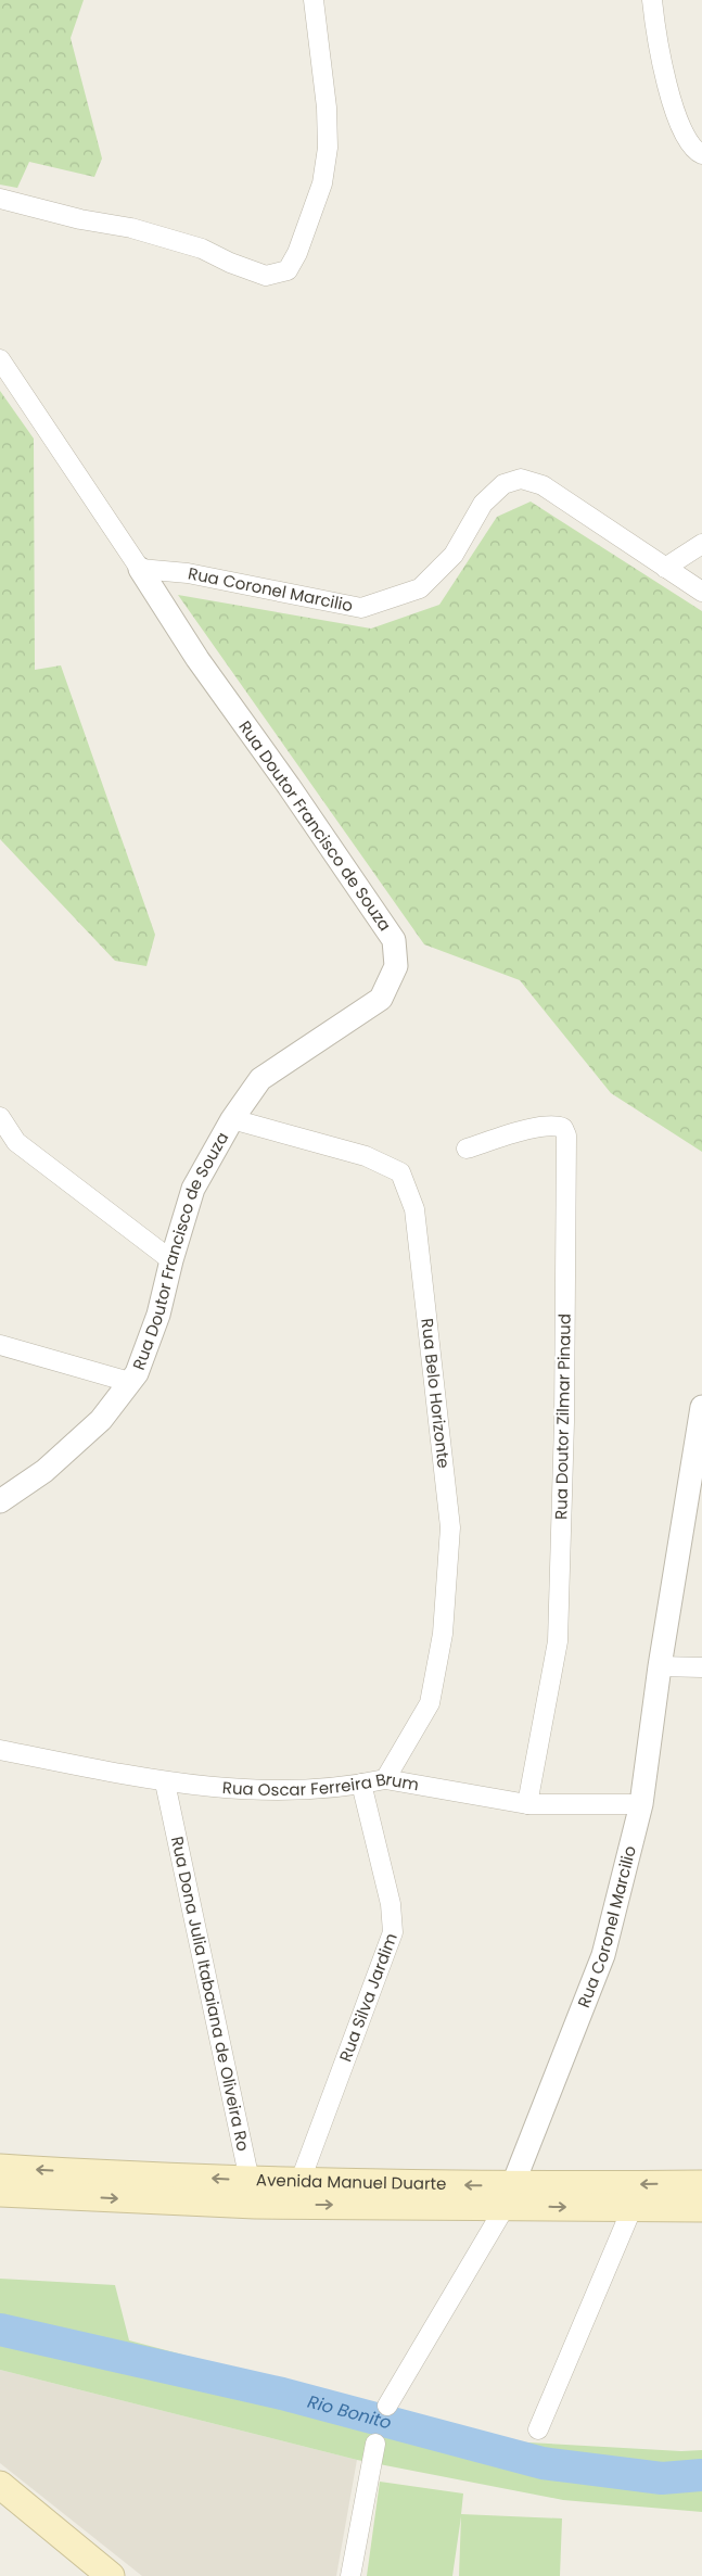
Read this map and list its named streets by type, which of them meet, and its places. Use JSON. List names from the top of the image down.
{
  "streets": {
    "main road": ["Avenida Manuel Duarte"],
    "street": [
      "Rua Coronel Marcilio",
      "Rua Doutor Francisco de Souza",
      "Rua Belo Horizonte",
      "Rua Doutor Zilmar Pinaud",
      "Rua Oscar Ferreira Brum",
      "Rua Dona Julia Itabaiana de Oliveira Ro",
      "Rua Silva Jardim"
    ]
  },
  "crossings": [
    ["Rua Coronel Marcilio", "Rua Doutor Francisco de Souza"],
    ["Rua Coronel Marcilio", "Rua Oscar Ferreira Brum"],
    ["Rua Coronel Marcilio", "Avenida Manuel Duarte"],
    ["Rua Doutor Francisco de Souza", "Rua Belo Horizonte"],
    ["Rua Belo Horizonte", "Rua Oscar Ferreira Brum"],
    ["Rua Doutor Zilmar Pinaud", "Rua Oscar Ferreira Brum"],
    ["Rua Oscar Ferreira Brum", "Rua Dona Julia Itabaiana de Oliveira Ro"],
    ["Rua Oscar Ferreira Brum", "Rua Silva Jardim"],
    ["Rua Dona Julia Itabaiana de Oliveira Ro", "Avenida Manuel Duarte"],
    ["Rua Silva Jardim", "Avenida Manuel Duarte"]
  ],
  "water": ["Rio Bonito"]
}
